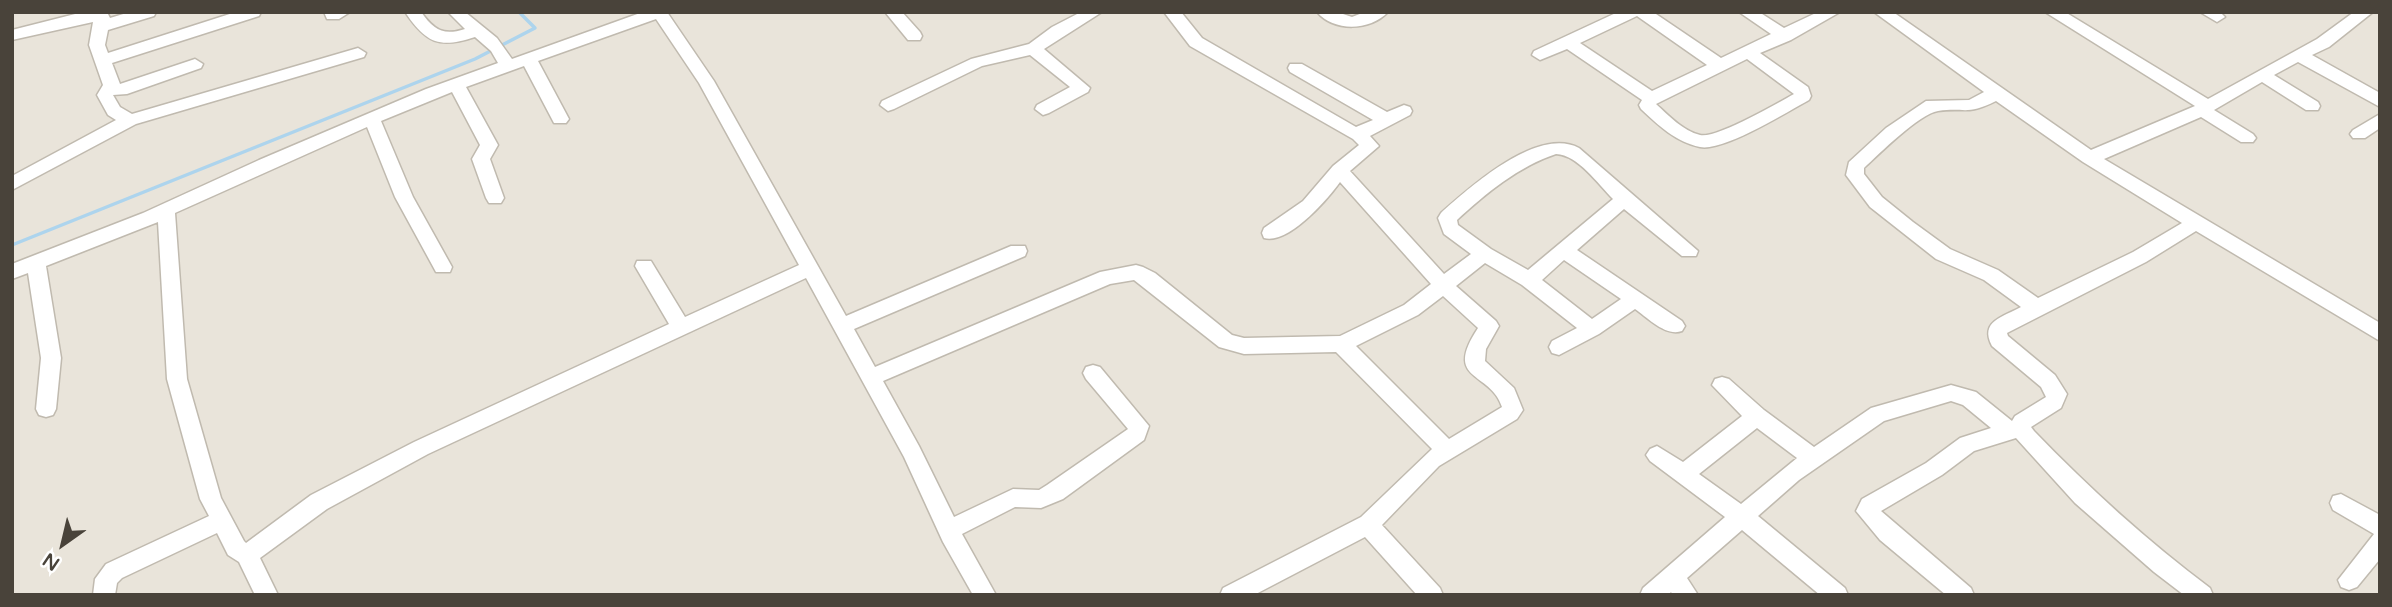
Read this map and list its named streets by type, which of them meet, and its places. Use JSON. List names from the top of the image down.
{
  "north": "bottom left"
}
